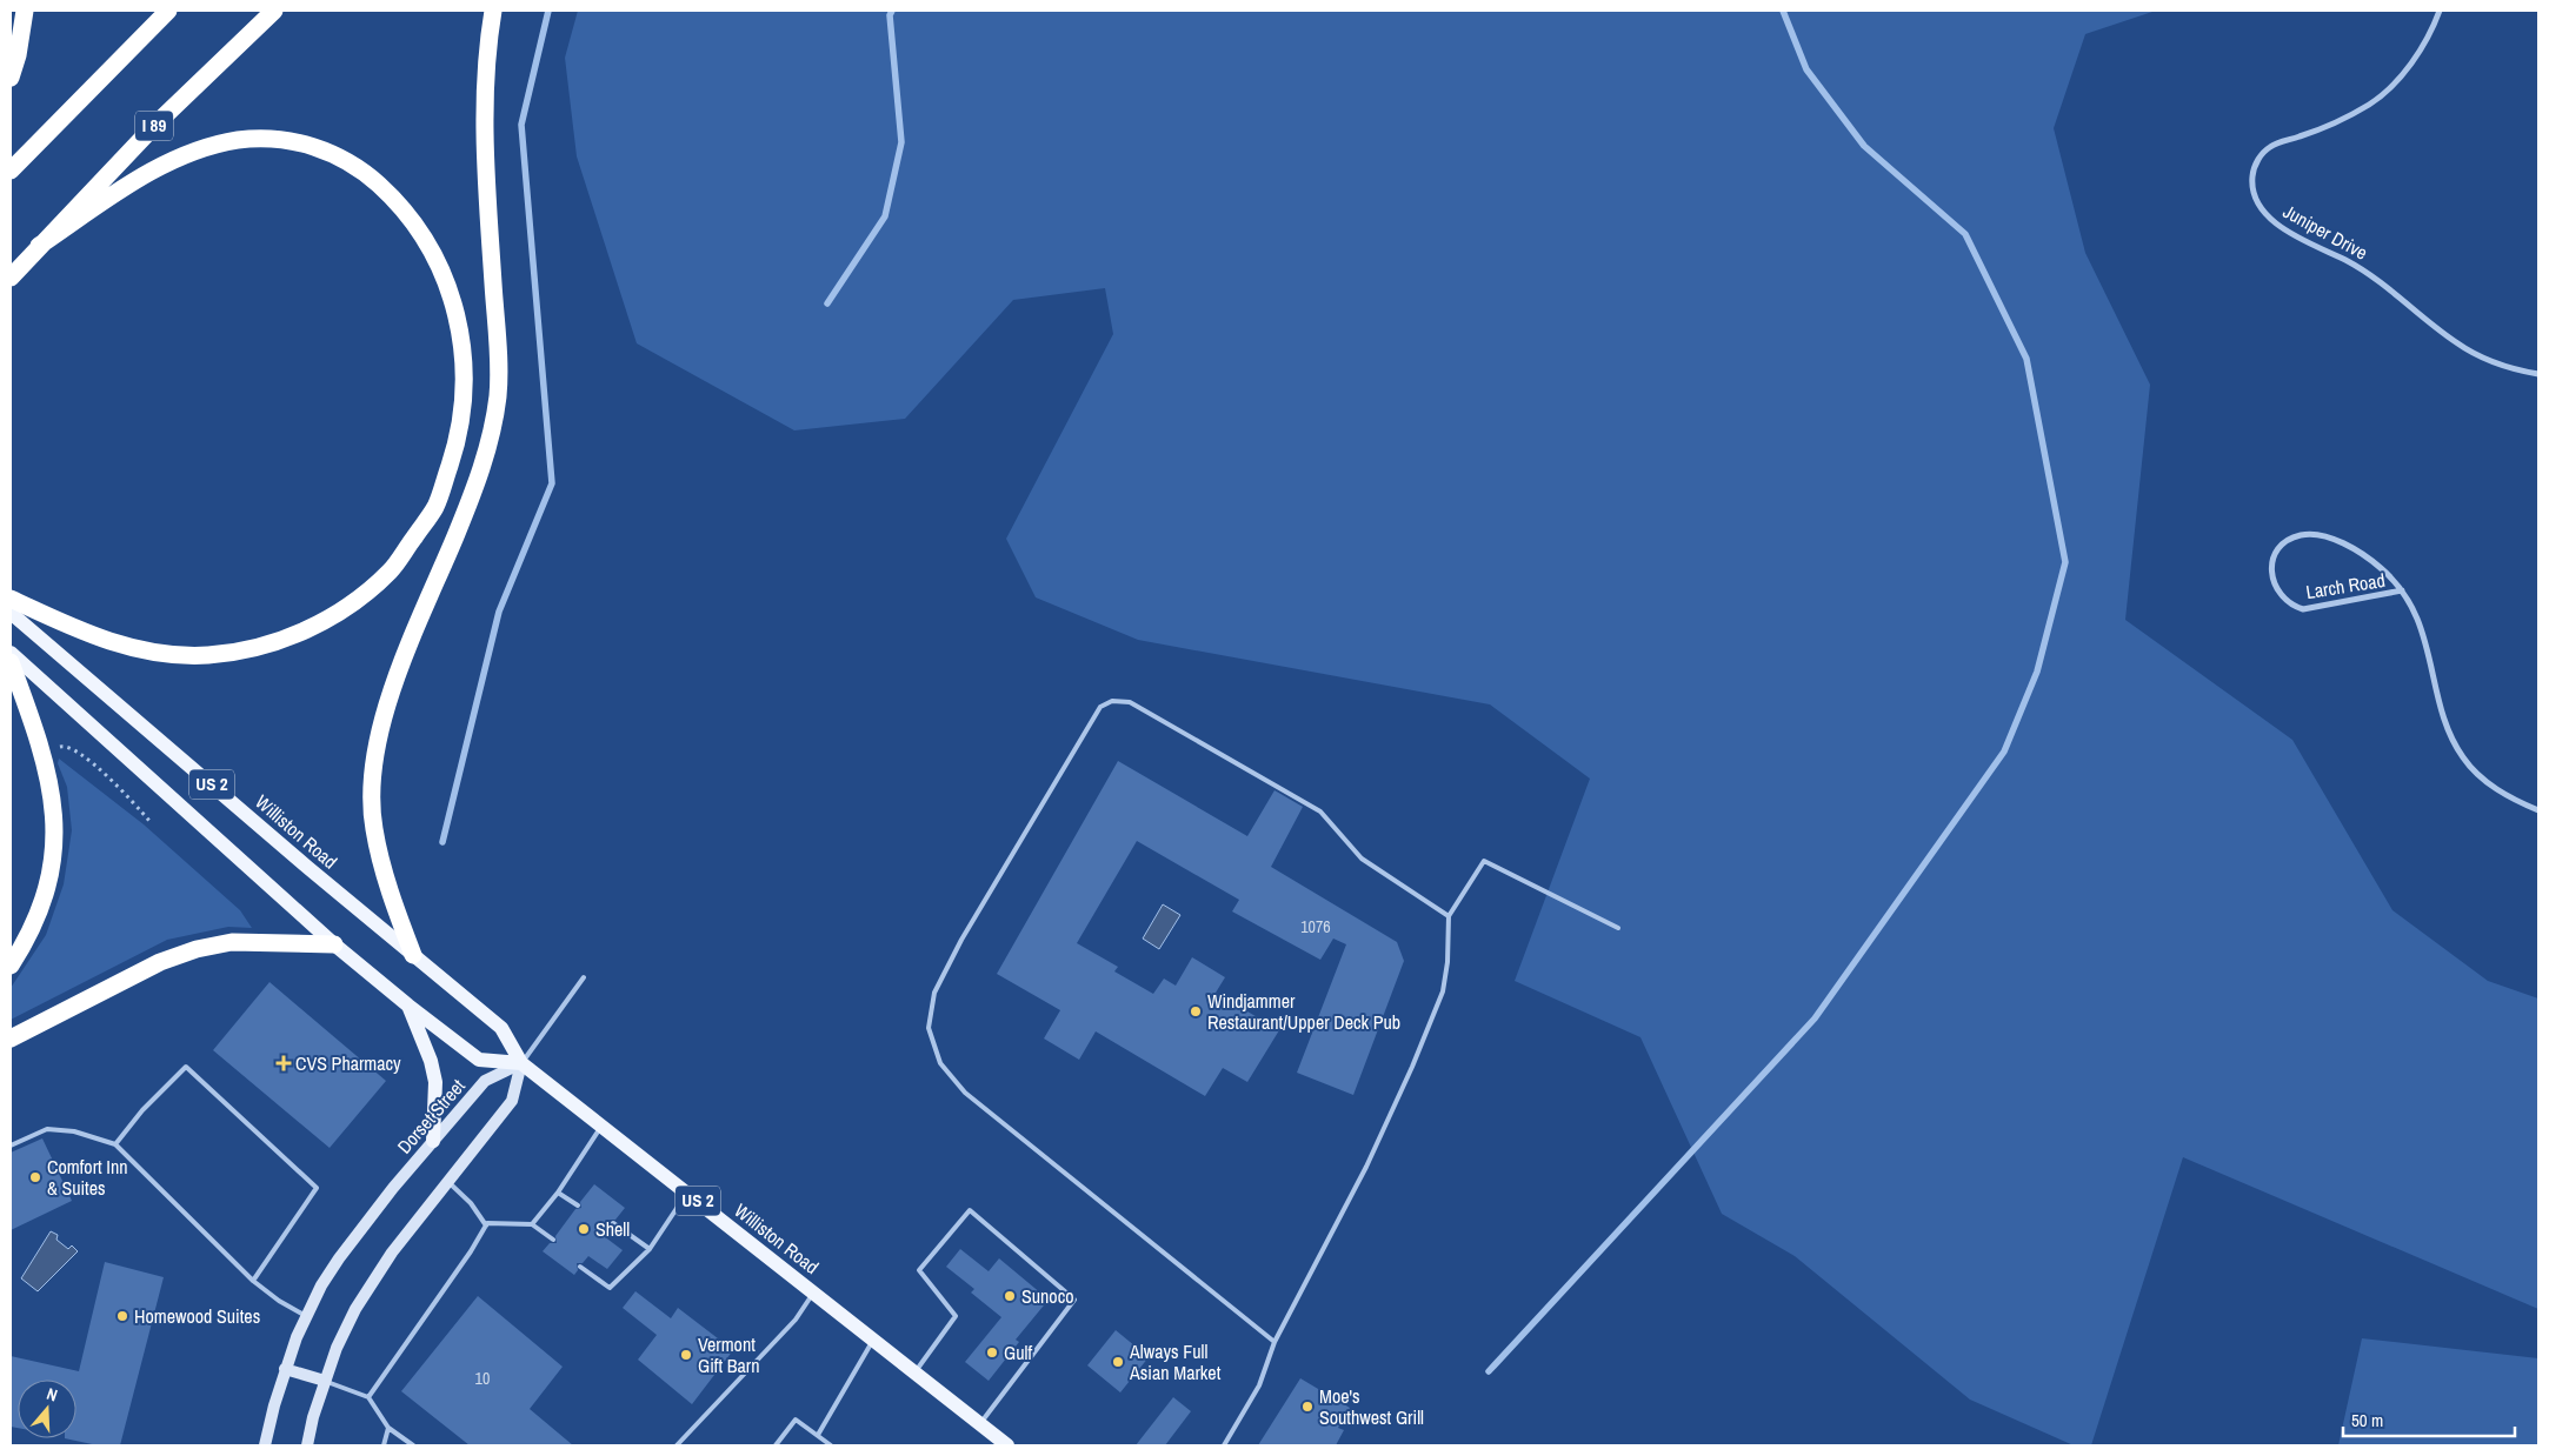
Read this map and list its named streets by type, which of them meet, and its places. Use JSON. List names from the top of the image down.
{
  "streets": {
    "highway": ["I 89"],
    "main road": ["US 2", "Williston Road", "Dorset Street"],
    "street": ["Juniper Drive", "Larch Road"]
  },
  "crossings": [
    ["US 2", "Williston Road"],
    ["US 2", "Dorset Street"],
    ["Williston Road", "Dorset Street"]
  ],
  "places": {
    "other": [
      "Windjammer Restaurant/Upper Deck Pub",
      "Comfort Inn & Suites",
      "Shell",
      "Sunoco",
      "Homewood Suites",
      "Gulf",
      "Vermont Gift Barn",
      "Always Full Asian Market",
      "Moe's Southwest Grill"
    ],
    "health": ["CVS Pharmacy"]
  },
  "house_numbers": ["1076", "10"],
  "scale_bar": "50 m",
  "north": "top"
}
